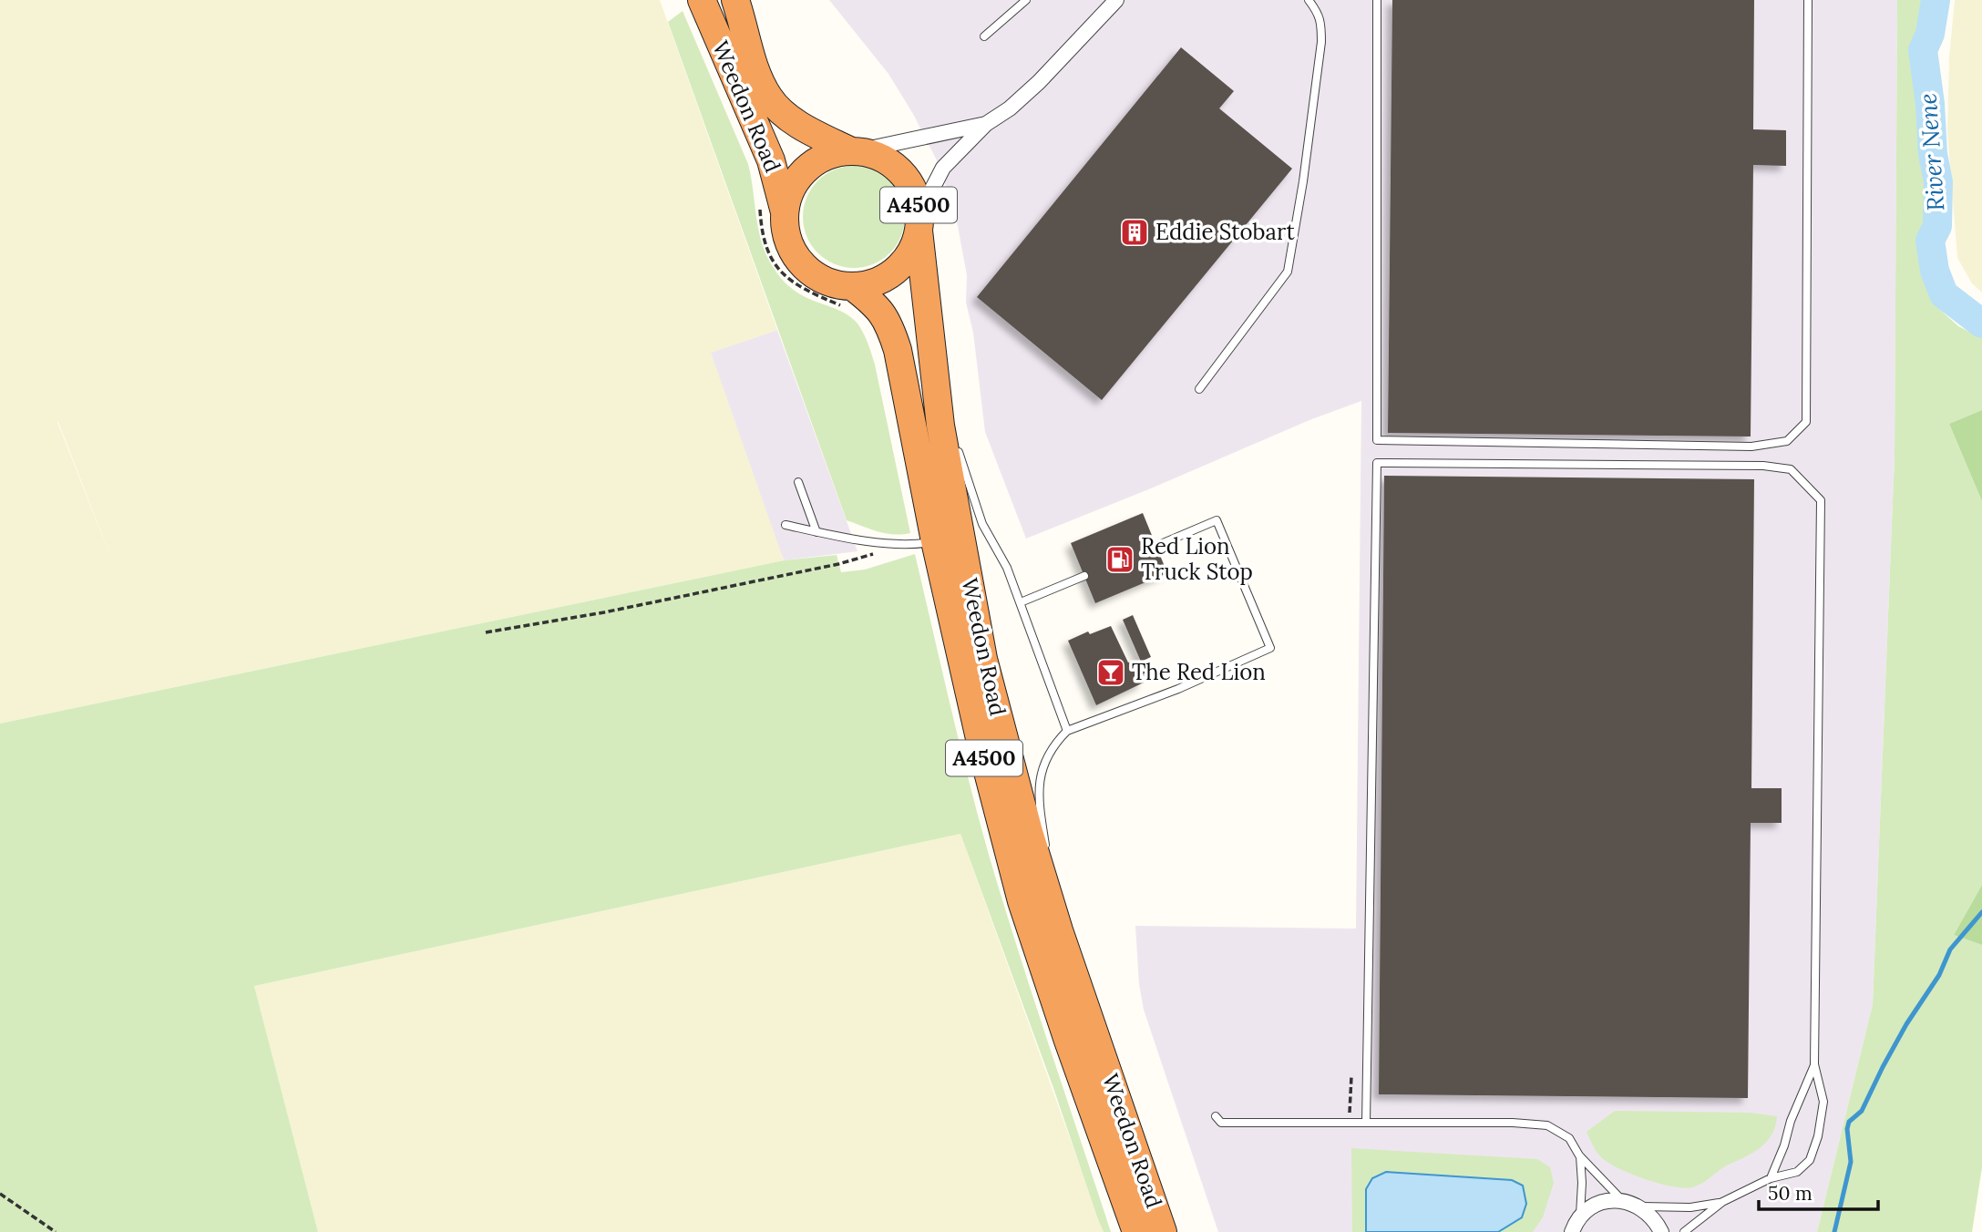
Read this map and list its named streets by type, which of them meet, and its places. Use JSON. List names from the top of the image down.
{
  "streets": {
    "highway": ["Weedon Road", "A4500"]
  },
  "crossings": [
    ["Weedon Road", "A4500"]
  ],
  "water": ["River Nene"],
  "places": {
    "building": ["Eddie Stobart"],
    "fuel station": ["Red Lion Truck Stop"],
    "bar": ["The Red Lion"]
  },
  "scale_bar": "50 m"
}
